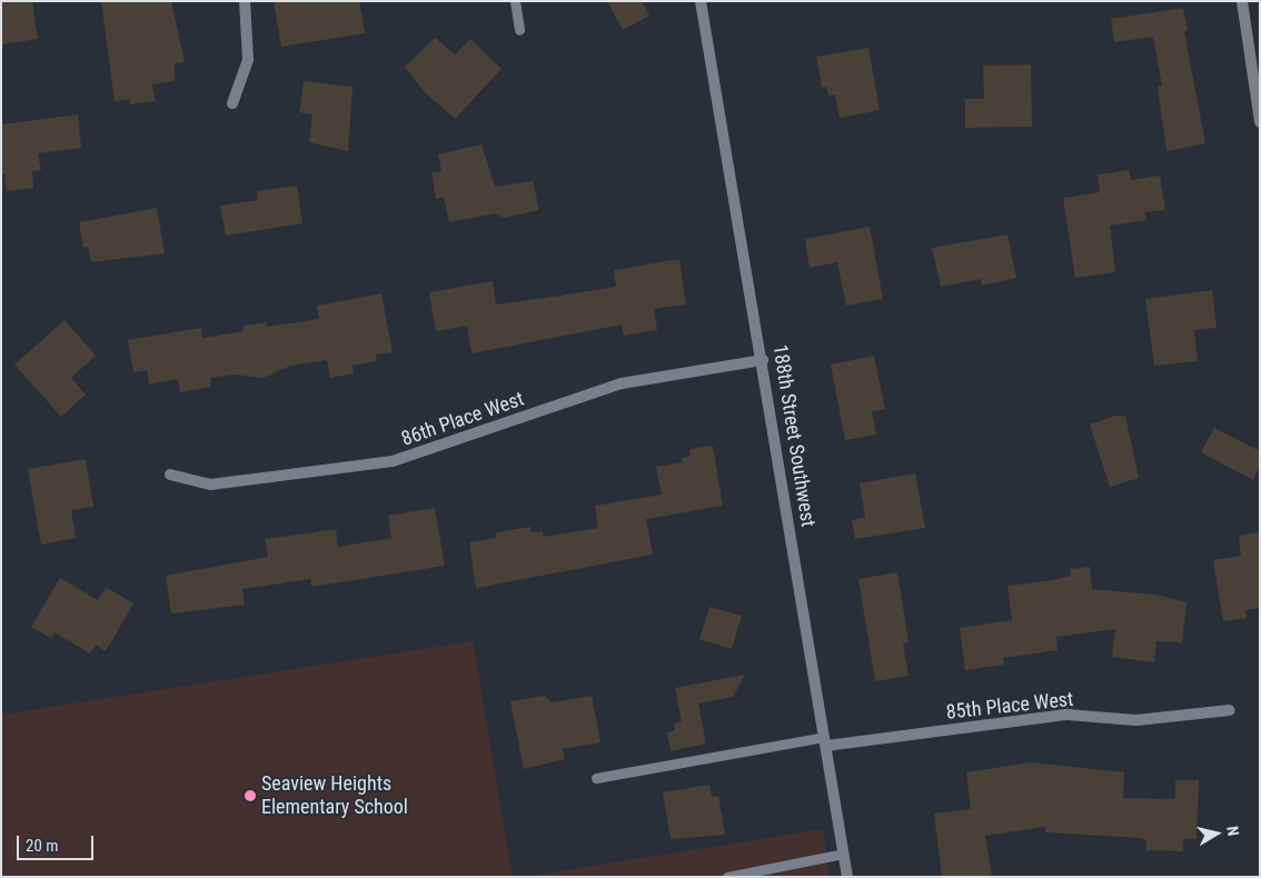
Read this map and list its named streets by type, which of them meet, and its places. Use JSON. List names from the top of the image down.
{
  "streets": {
    "street": ["86th Place West", "188th Street Southwest", "85th Place West"]
  },
  "crossings": [
    ["86th Place West", "188th Street Southwest"],
    ["188th Street Southwest", "85th Place West"]
  ],
  "places": ["Seaview Heights Elementary School"],
  "scale_bar": "20 m",
  "north": "right"
}
